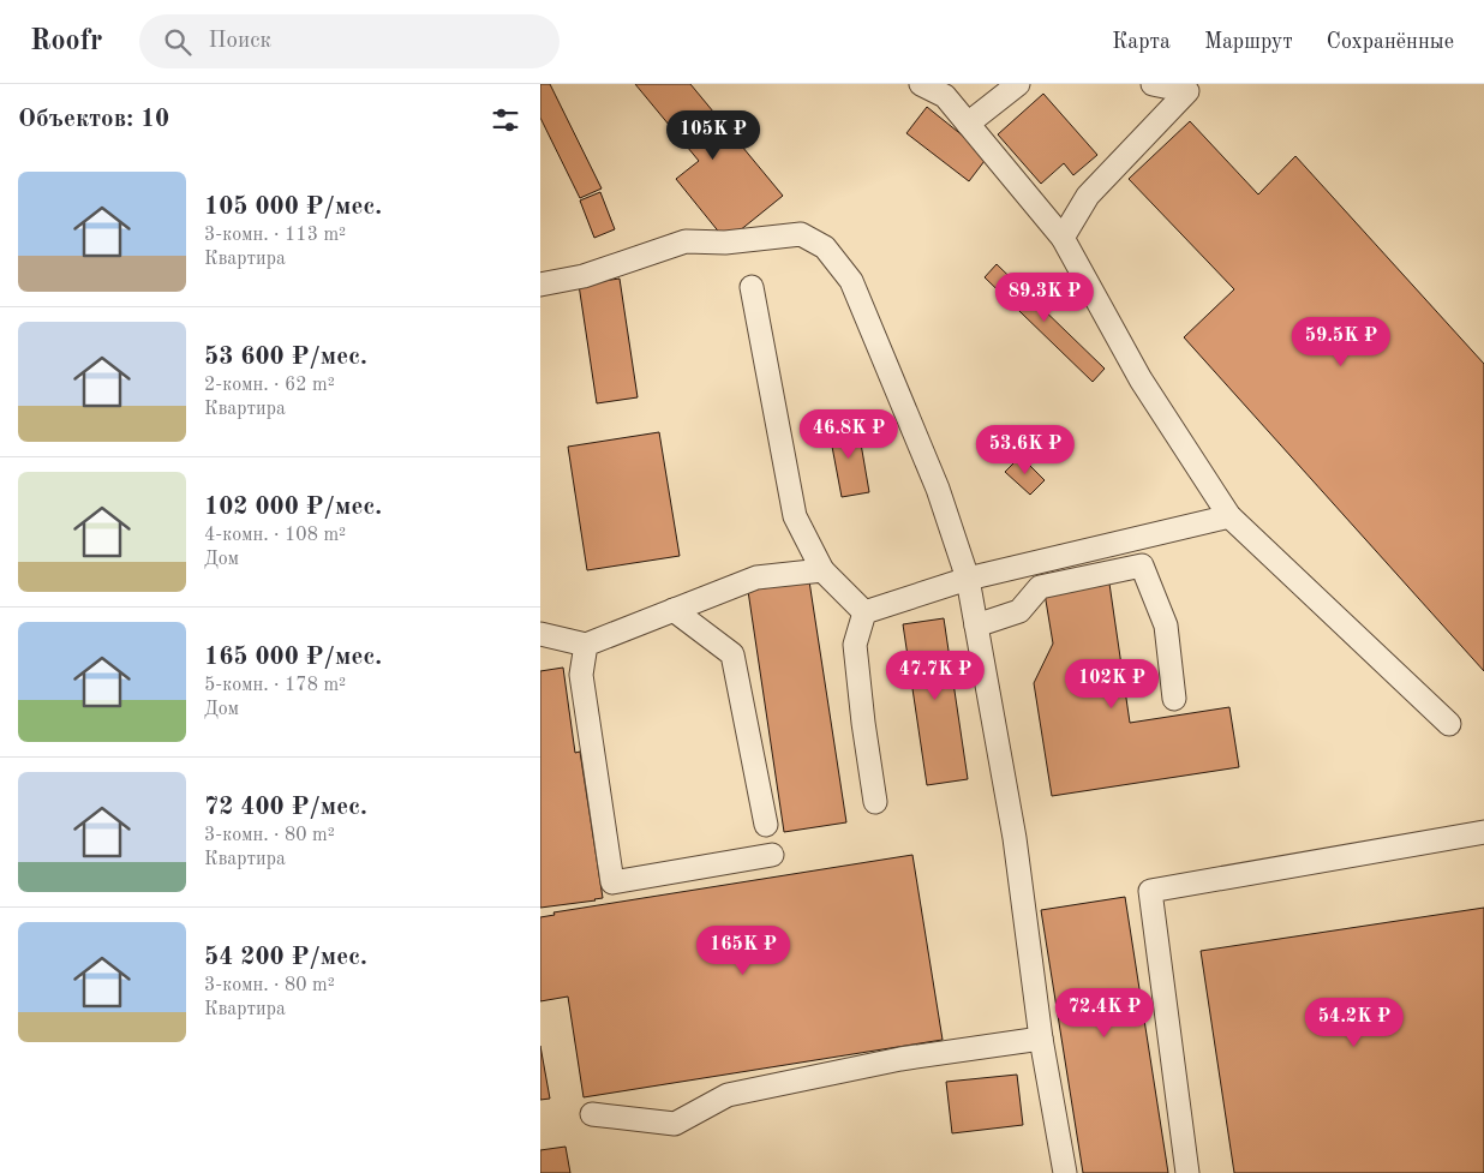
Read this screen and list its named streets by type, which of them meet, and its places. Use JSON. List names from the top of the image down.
{
  "page": {
    "header": "Roofr",
    "search": "Поиск",
    "nav": ["Карта", "Маршрут", "Сохранённые"],
    "heading": "Объектов: 10",
    "price": [
      "105K ₽",
      "89.3K ₽",
      "59.5K ₽",
      "46.8K ₽",
      "53.6K ₽",
      "47.7K ₽",
      "102K ₽",
      "165K ₽",
      "72.4K ₽",
      "54.2K ₽"
    ],
    "list": [
      {
        "name": "105 000 ₽/мес.",
        "note": "3-комн. · 113 m² · Квартира"
      },
      {
        "name": "53 600 ₽/мес.",
        "note": "2-комн. · 62 m² · Квартира"
      },
      {
        "name": "102 000 ₽/мес.",
        "note": "4-комн. · 108 m² · Дом"
      },
      {
        "name": "165 000 ₽/мес.",
        "note": "5-комн. · 178 m² · Дом"
      },
      {
        "name": "72 400 ₽/мес.",
        "note": "3-комн. · 80 m² · Квартира"
      },
      {
        "name": "54 200 ₽/мес.",
        "note": "3-комн. · 80 m² · Квартира"
      }
    ]
  }
}
